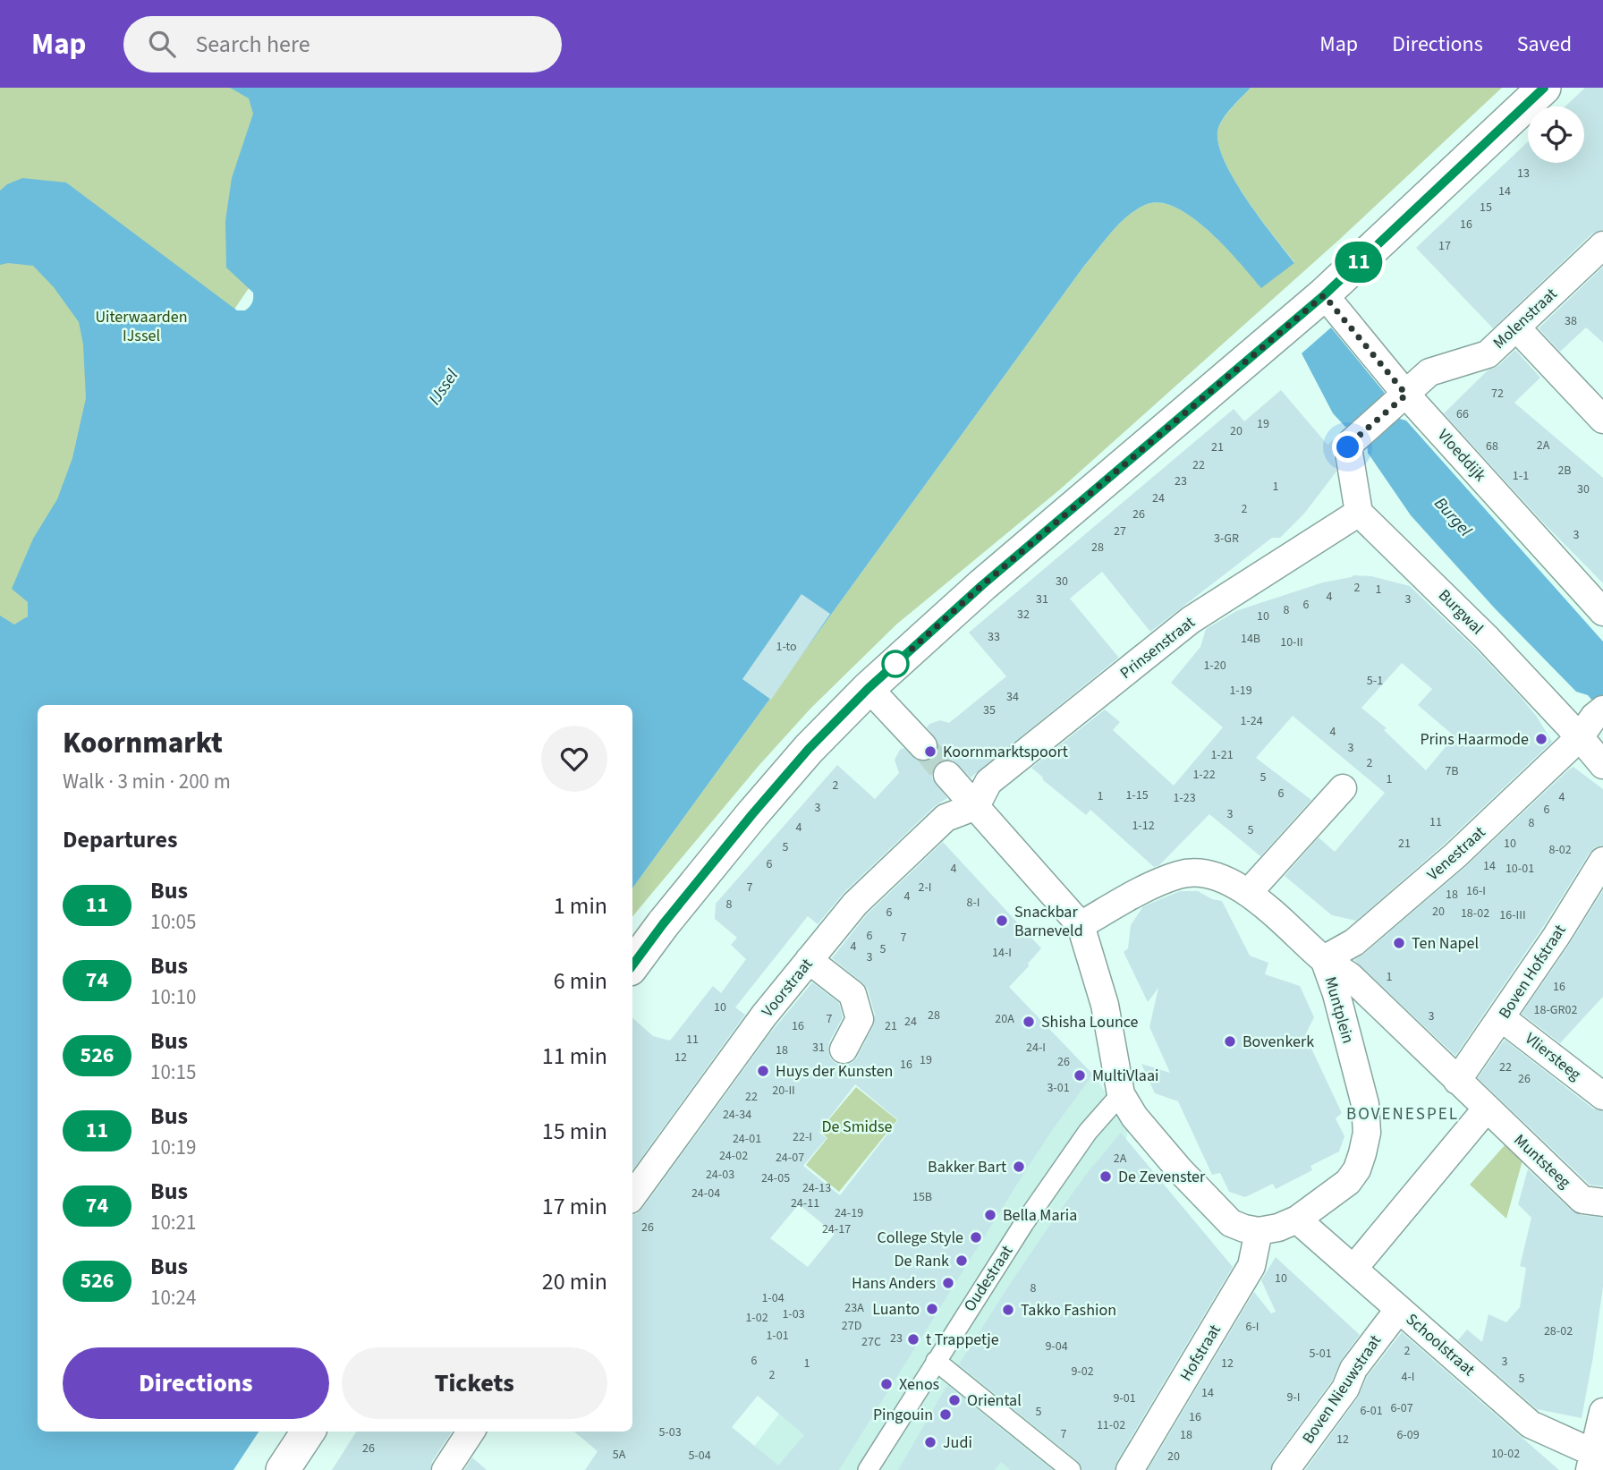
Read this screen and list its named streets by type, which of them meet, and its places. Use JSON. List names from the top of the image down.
{
  "streets": {
    "street": [
      "Molenstraat",
      "Vloeddijk",
      "Burgwal",
      "Prinsenstraat",
      "Venestraat",
      "Boven Hofstraat",
      "Voorstraat",
      "Muntplein",
      "Vliersteeg",
      "Muntsteeg",
      "Oudestraat",
      "Schoolstraat",
      "Hofstraat",
      "Boven Nieuwstraat"
    ]
  },
  "crossings": [
    ["Molenstraat", "Vloeddijk"],
    ["Molenstraat", "Burgwal"],
    ["Molenstraat", "Prinsenstraat"],
    ["Burgwal", "Prinsenstraat"],
    ["Burgwal", "Venestraat"],
    ["Prinsenstraat", "Voorstraat"],
    ["Venestraat", "Muntplein"],
    ["Boven Hofstraat", "Muntplein"],
    ["Boven Hofstraat", "Vliersteeg"],
    ["Muntplein", "Muntsteeg"],
    ["Muntplein", "Schoolstraat"],
    ["Muntplein", "Hofstraat"],
    ["Schoolstraat", "Boven Nieuwstraat"]
  ],
  "districts": ["BOVENESPEL"],
  "water": ["IJssel", "Burgel"],
  "parks": ["Uiterwaarden IJssel", "De Smidse"],
  "places": [
    "Prins Haarmode",
    "Koornmarktspoort",
    "Snackbar Barneveld",
    "Ten Napel",
    "Shisha Lounce",
    "Bovenkerk",
    "Huys der Kunsten",
    "MultiVlaai",
    "Bakker Bart",
    "De Zevenster",
    "Bella Maria",
    "College Style",
    "De Rank",
    "Hans Anders",
    "Luanto",
    "Takko Fashion",
    "t Trappetje",
    "Xenos",
    "Oriental",
    "Pingouin",
    "Judi"
  ],
  "lines": ["bus line 11"],
  "house_numbers": [
    "13",
    "14",
    "15",
    "16",
    "17",
    "38",
    "72",
    "66",
    "19",
    "20",
    "2A",
    "68",
    "21",
    "22",
    "2B",
    "1-1",
    "23",
    "1",
    "30",
    "24",
    "2",
    "26",
    "27",
    "3",
    "3-GR",
    "28",
    "30",
    "2",
    "1",
    "4",
    "31",
    "3",
    "6",
    "8",
    "32",
    "10",
    "33",
    "14B",
    "10-II",
    "1-to",
    "1-20",
    "5-1",
    "1-19",
    "34",
    "35",
    "1-24",
    "4",
    "3",
    "1-21",
    "2",
    "7B",
    "1-22",
    "5",
    "1",
    "2",
    "6",
    "1-15",
    "1",
    "4",
    "1-23",
    "3",
    "6",
    "3",
    "11",
    "8",
    "1-12",
    "4",
    "5",
    "21",
    "10",
    "5",
    "8-02",
    "6",
    "14",
    "4",
    "10-01",
    "7",
    "2-I",
    "16-I",
    "18",
    "4",
    "8-I",
    "8",
    "20",
    "6",
    "18-02",
    "16-III",
    "6",
    "7",
    "4",
    "5",
    "14-I",
    "3",
    "1",
    "16",
    "10",
    "18-GR02",
    "28",
    "3",
    "7",
    "20A",
    "24",
    "16",
    "21",
    "11",
    "31",
    "24-I",
    "18",
    "12",
    "19",
    "26",
    "16",
    "22",
    "26",
    "3-01",
    "20-II",
    "22",
    "24-34",
    "22-I",
    "24-01",
    "24-02",
    "24-07",
    "2A",
    "24-03",
    "24-05",
    "24-13",
    "24-04",
    "15B",
    "24-11",
    "24-19",
    "26",
    "24-17",
    "10",
    "8",
    "1-04",
    "23A",
    "1-03",
    "1-02",
    "27D",
    "6-I",
    "28-02",
    "1-01",
    "23",
    "27C",
    "9-04",
    "2",
    "5-01",
    "6",
    "3",
    "1",
    "12",
    "9-02",
    "2",
    "4-I",
    "5",
    "14",
    "9-I",
    "9-01",
    "6-07",
    "6-01",
    "5",
    "16",
    "11-02",
    "5-03",
    "7",
    "18",
    "6-09",
    "12",
    "26",
    "10-02",
    "5A",
    "5-04",
    "20"
  ],
  "page": {
    "header": "Map",
    "search": "Search here",
    "nav": ["Map", "Directions", "Saved"],
    "on_map": "11",
    "heading": [
      ["Koornmarkt", "Walk · 3 min · 200 m"],
      "Departures"
    ],
    "list": [
      {
        "mark": "11",
        "name": "Bus",
        "note": "10:05",
        "value": "1 min"
      },
      {
        "mark": "74",
        "name": "Bus",
        "note": "10:10",
        "value": "6 min"
      },
      {
        "mark": "526",
        "name": "Bus",
        "note": "10:15",
        "value": "11 min"
      },
      {
        "mark": "11",
        "name": "Bus",
        "note": "10:19",
        "value": "15 min"
      },
      {
        "mark": "74",
        "name": "Bus",
        "note": "10:21",
        "value": "17 min"
      },
      {
        "mark": "526",
        "name": "Bus",
        "note": "10:24",
        "value": "20 min"
      }
    ],
    "buttons": ["Directions", "Tickets"]
  }
}
